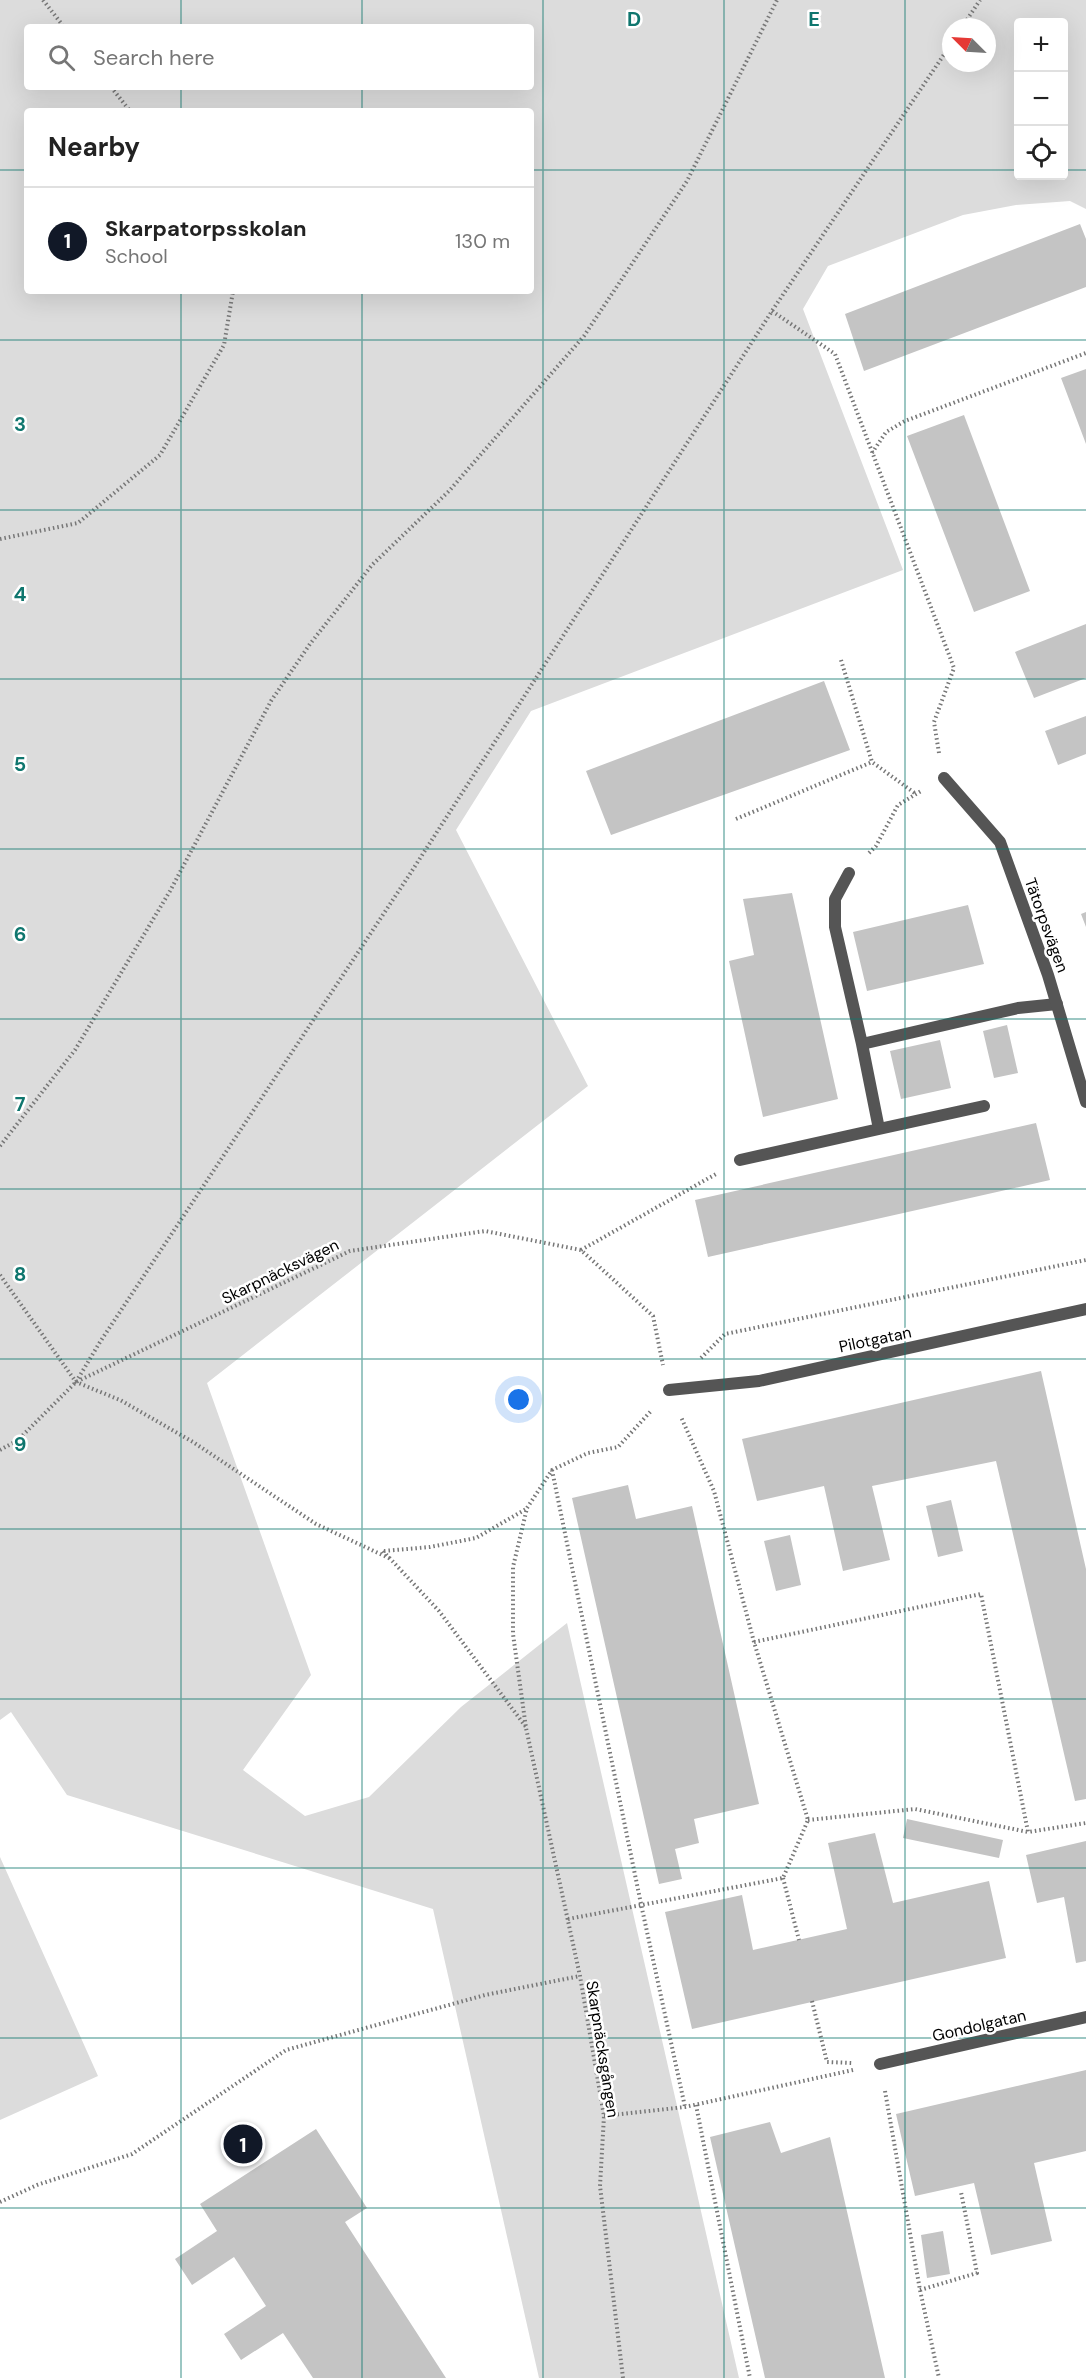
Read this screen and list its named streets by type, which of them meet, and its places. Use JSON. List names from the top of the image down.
{
  "streets": {
    "street": ["Tätorpsvägen", "Pilotgatan", "Gondolgatan"],
    "path": ["Skarpnäcksvägen", "Skarpnäcksgången"]
  },
  "north": "top left",
  "page": {
    "map_buttons": ["+", "−"],
    "search": "Search here",
    "heading": "Nearby",
    "list": [
      {
        "mark": "1",
        "name": "Skarpatorpsskolan",
        "note": "School",
        "value": "130 m"
      }
    ],
    "pins": "1"
  },
  "grid": {
    "columns": ["D", "E"],
    "rows": [
      "3",
      "4",
      "5",
      "6",
      "7",
      "8",
      "9"
    ]
  }
}
